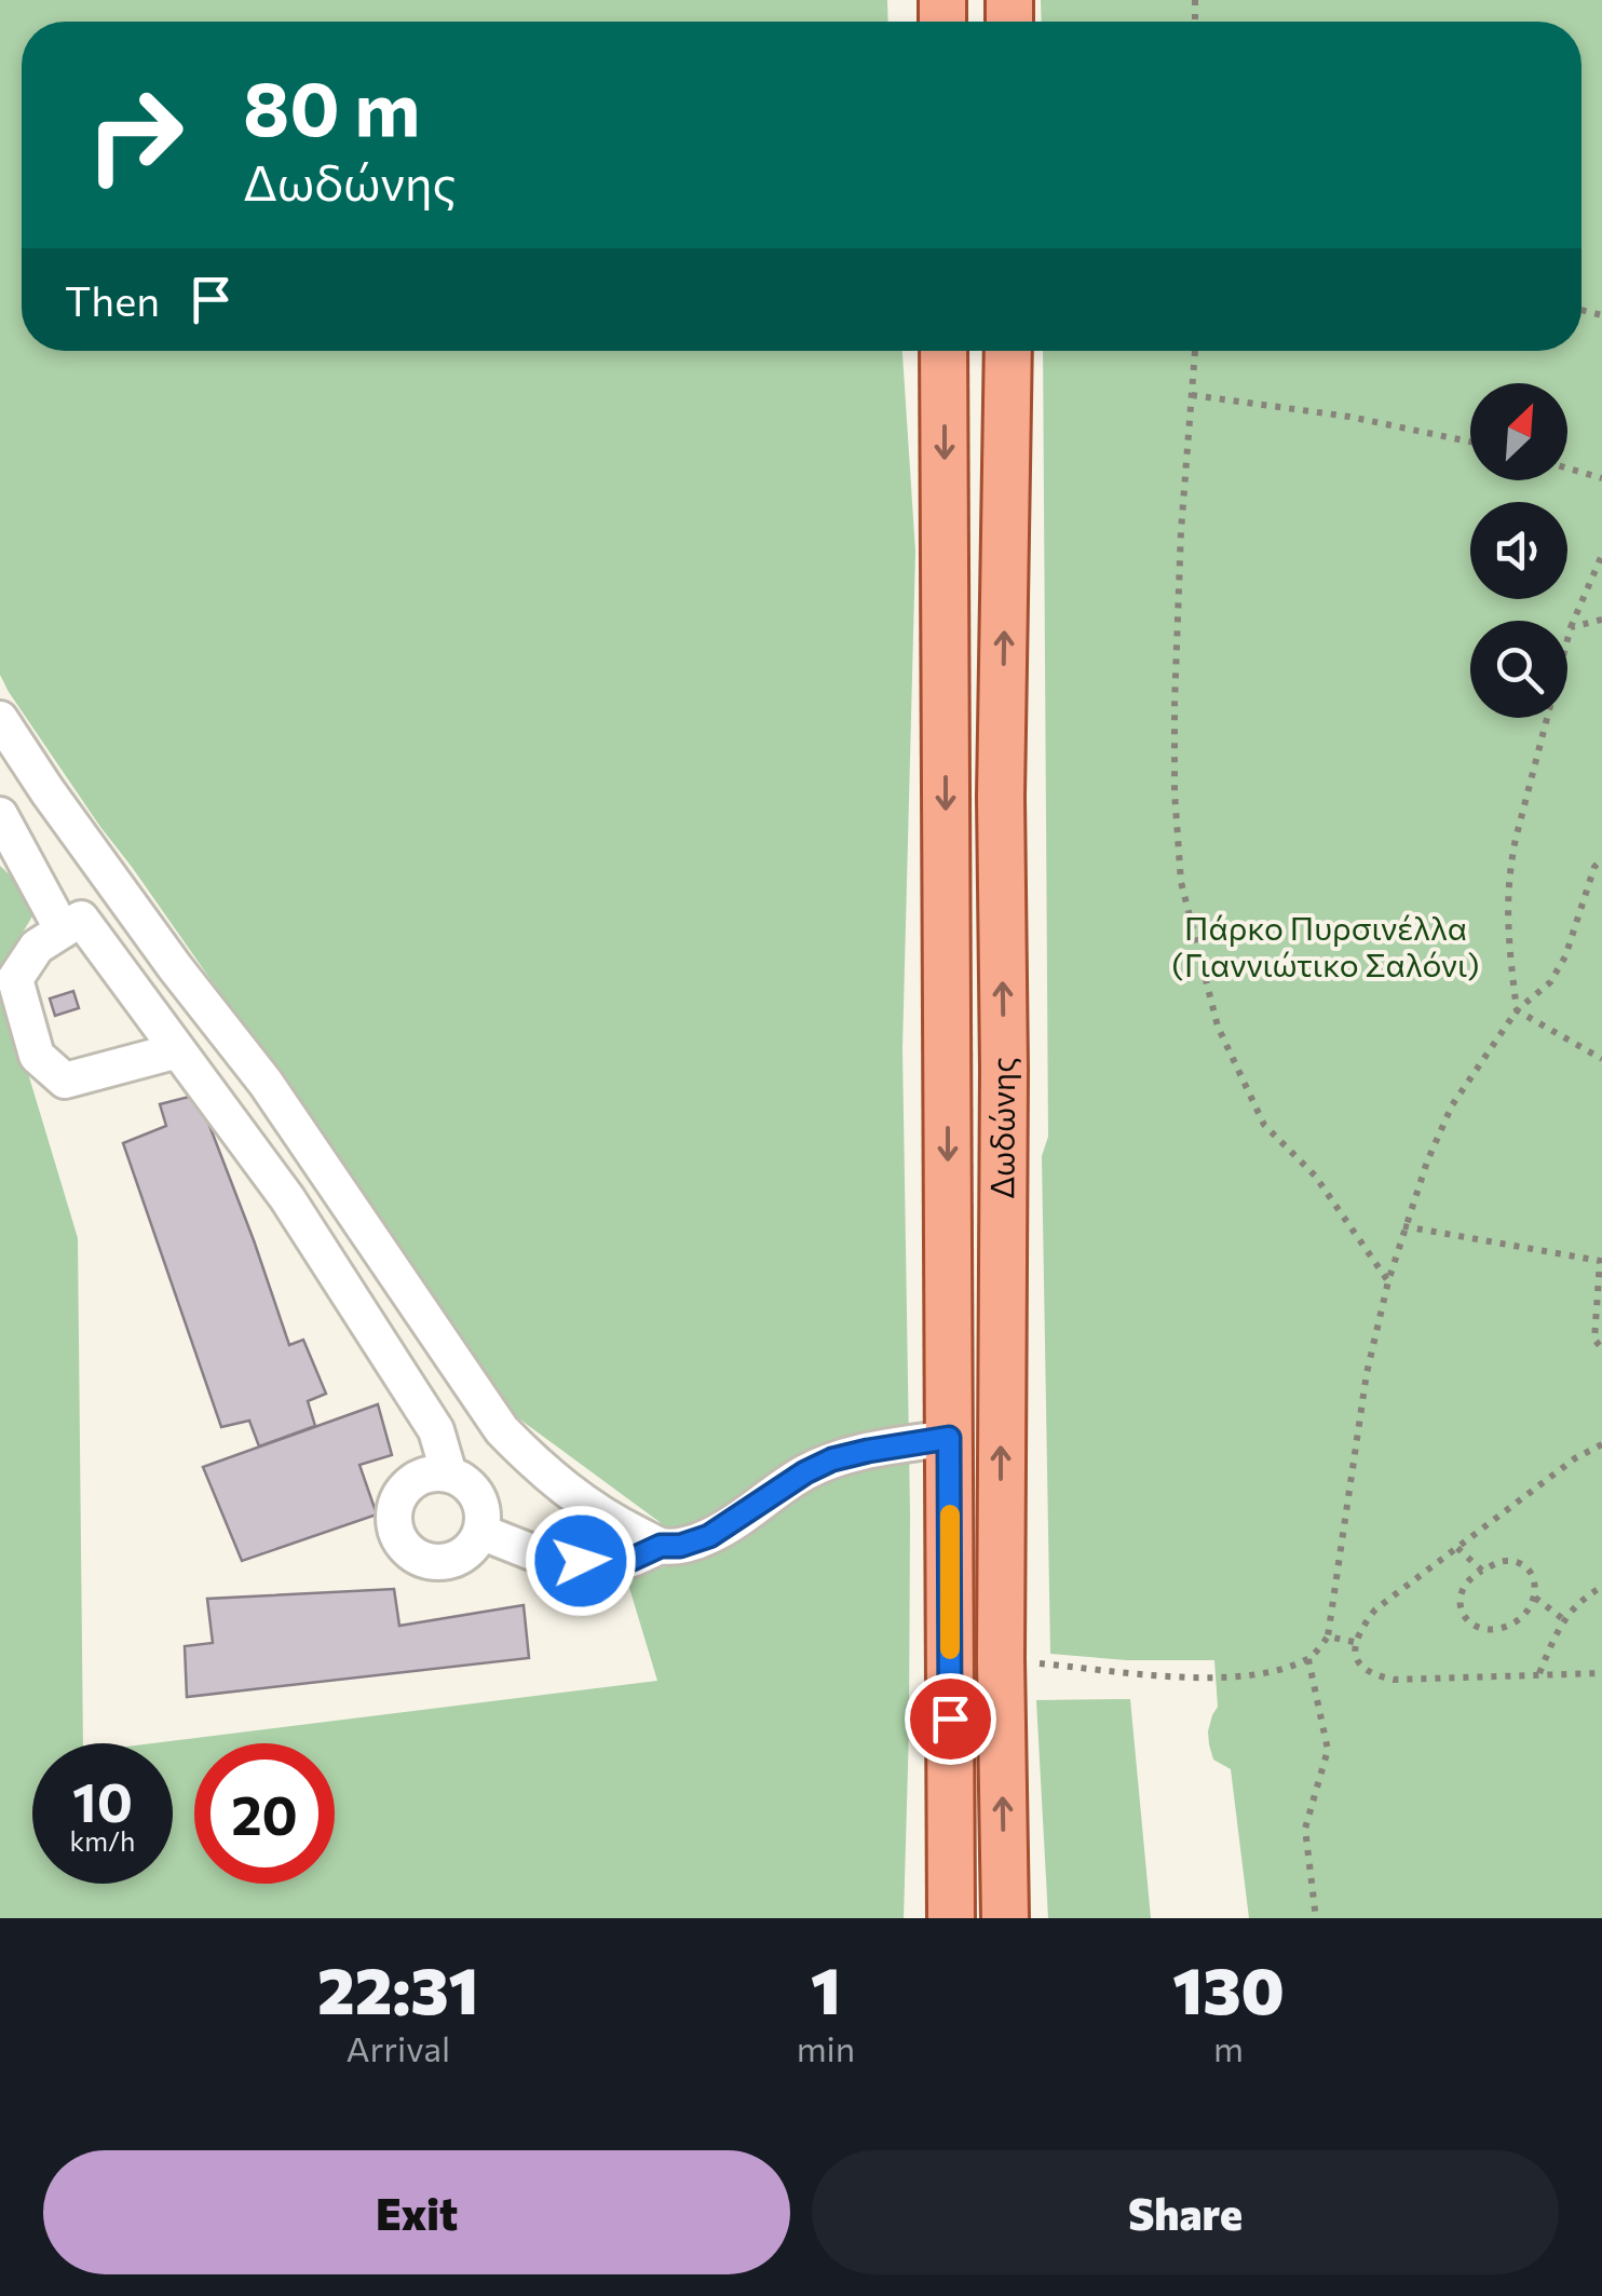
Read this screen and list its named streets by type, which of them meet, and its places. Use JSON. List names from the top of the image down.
{
  "streets": {
    "main road": ["Δωδώνης"]
  },
  "parks": ["Πάρκο Πυρσινέλλα (Γιαννιώτικο Σαλόνι)"],
  "north": "top right",
  "page": {
    "turn": ["80 m", "Δωδώνης"],
    "then": "Then",
    "speed": "10 km/h",
    "limit": "20",
    "eta": [
      "22:31",
      "Arrival",
      "1",
      "min",
      "130",
      "m"
    ],
    "buttons": ["Exit", "Share"]
  }
}
